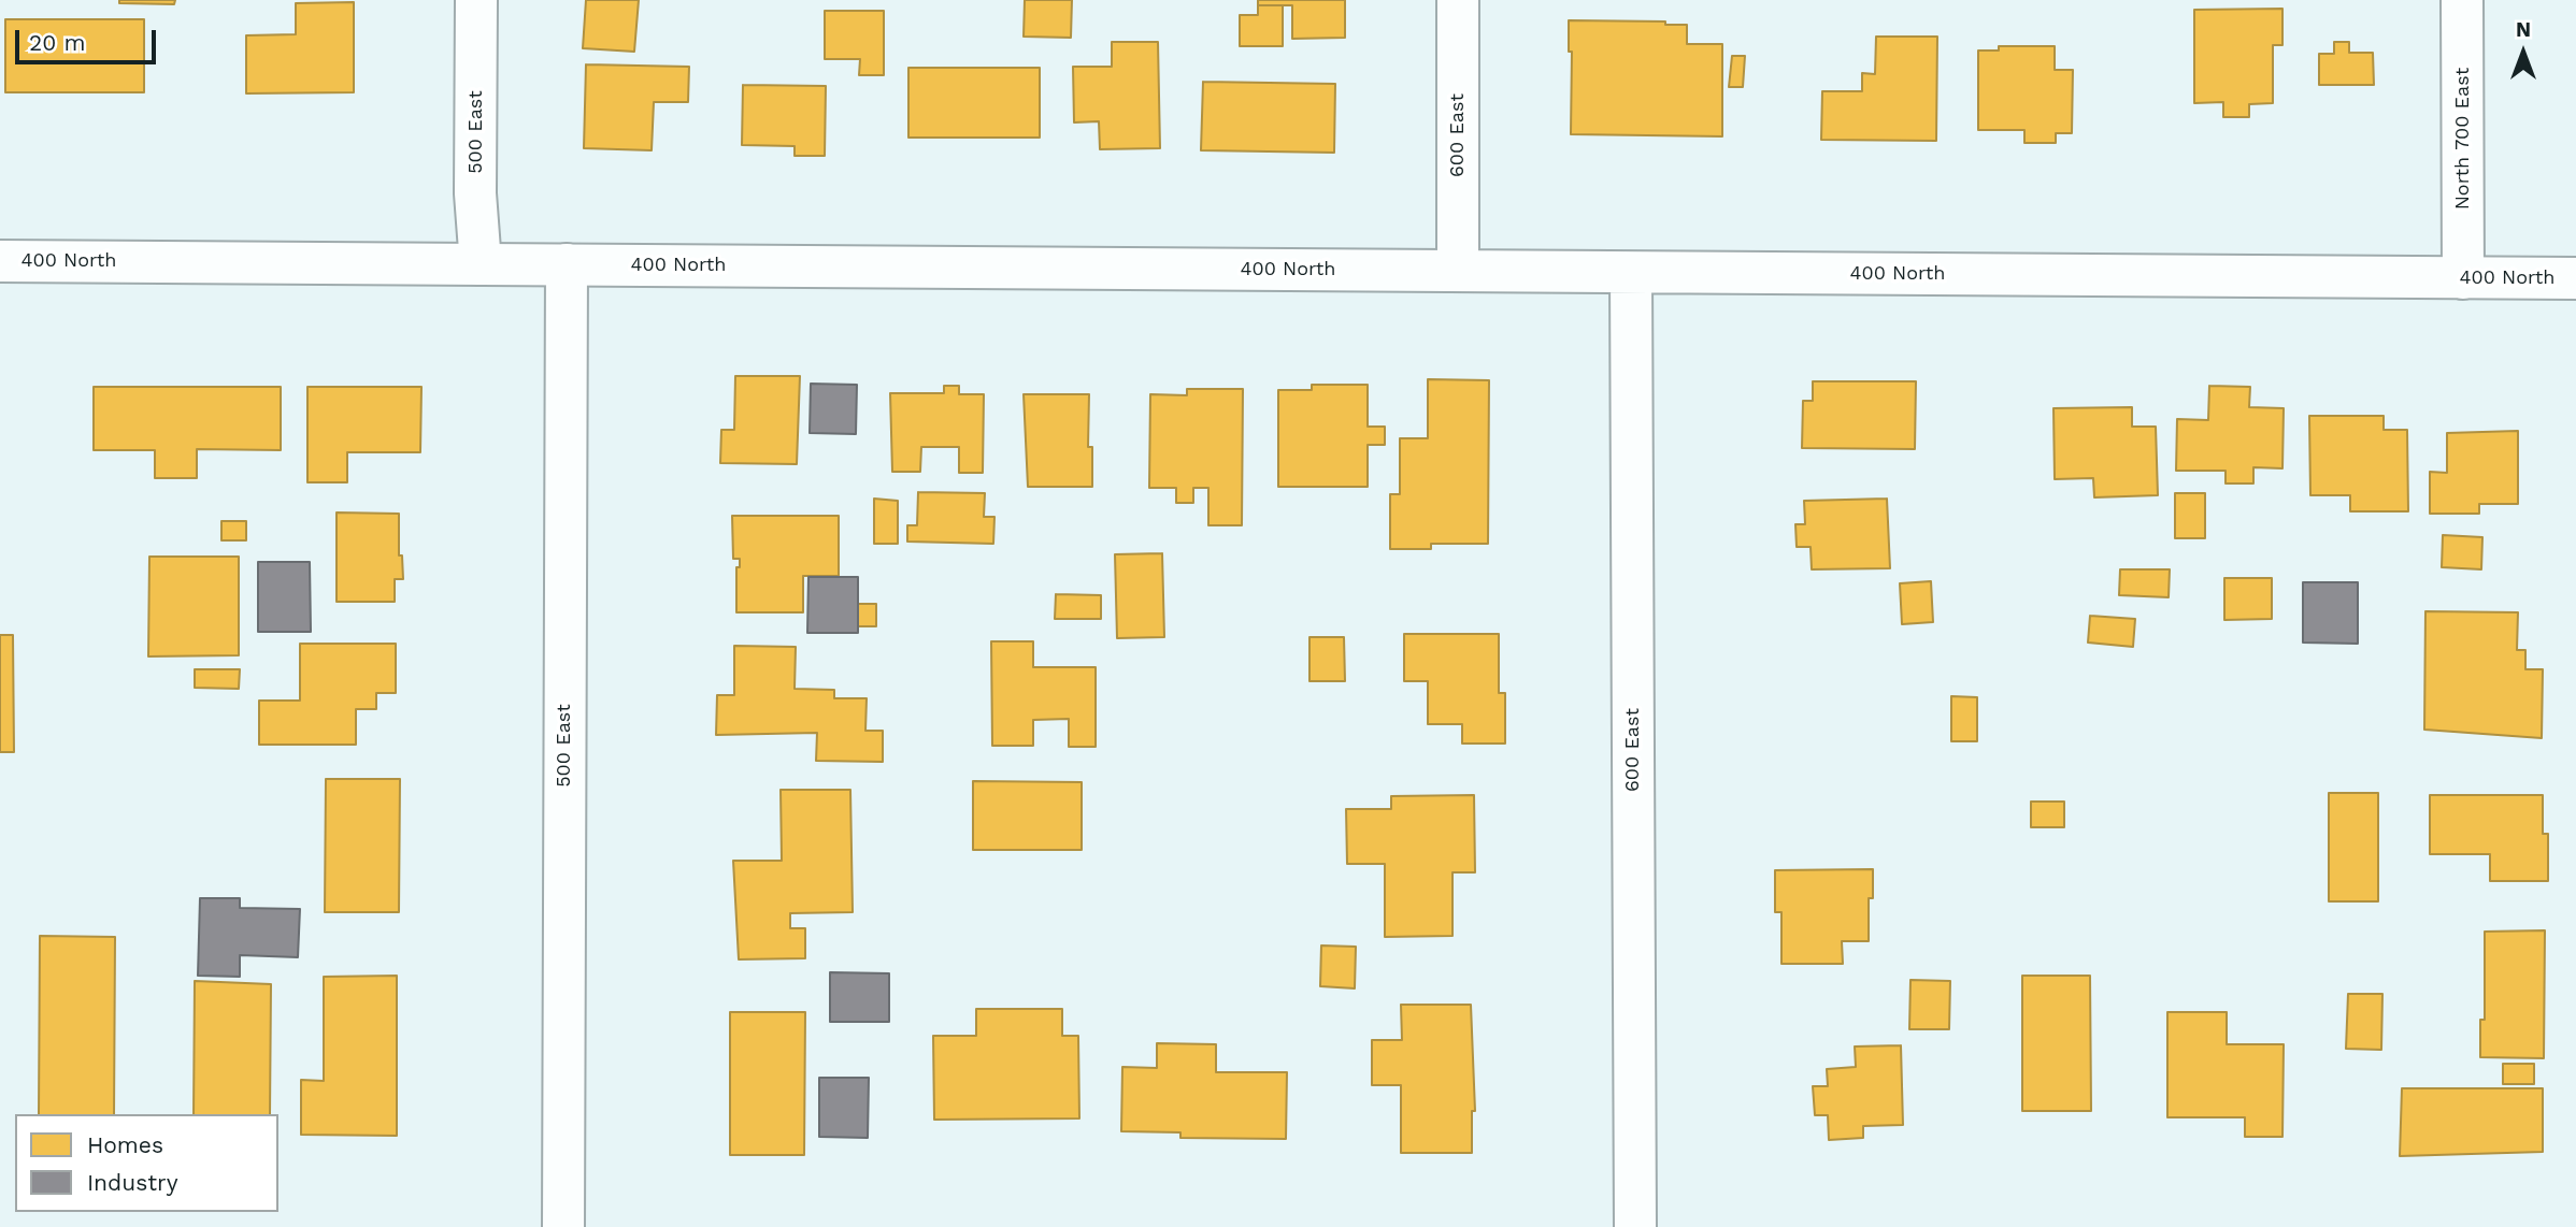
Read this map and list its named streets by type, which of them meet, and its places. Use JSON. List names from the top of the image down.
{
  "streets": {
    "street": [
      "500 East",
      "600 East",
      "North 700 East",
      "400 North"
    ]
  },
  "crossings": [
    ["500 East", "400 North"],
    ["600 East", "400 North"],
    ["North 700 East", "400 North"]
  ],
  "legend": ["Homes", "Industry"],
  "scale_bar": "20 m",
  "north": "top"
}
